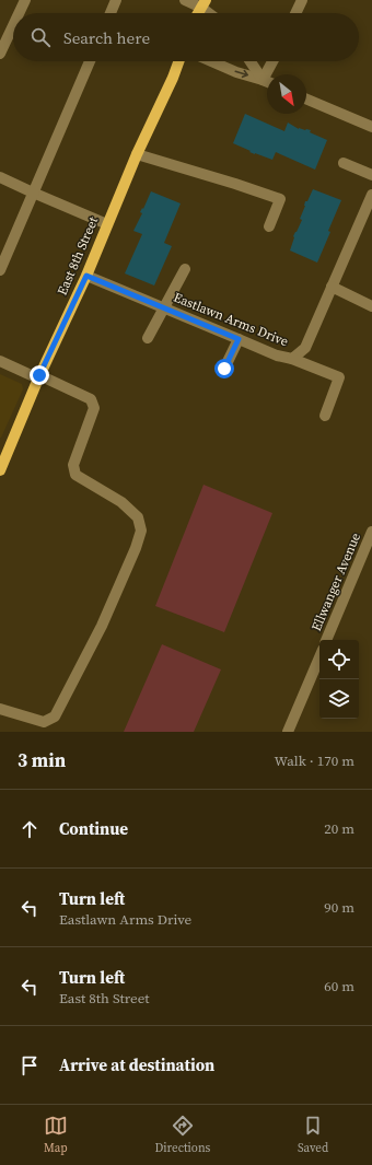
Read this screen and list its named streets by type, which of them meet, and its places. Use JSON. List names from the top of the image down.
{
  "streets": {
    "main road": ["East 8th Street"],
    "street": ["Eastlawn Arms Drive", "Ellwanger Avenue"]
  },
  "crossings": [
    ["East 8th Street", "Eastlawn Arms Drive"]
  ],
  "north": "bottom right",
  "page": {
    "search": "Search here",
    "heading": ["3 min", "Walk · 170 m"],
    "list": [
      ["Continue", "20 m"],
      ["Turn left", "Eastlawn Arms Drive", "90 m"],
      ["Turn left", "East 8th Street", "60 m"],
      "Arrive at destination"
    ],
    "nav": ["Map", "Directions", "Saved"]
  }
}
